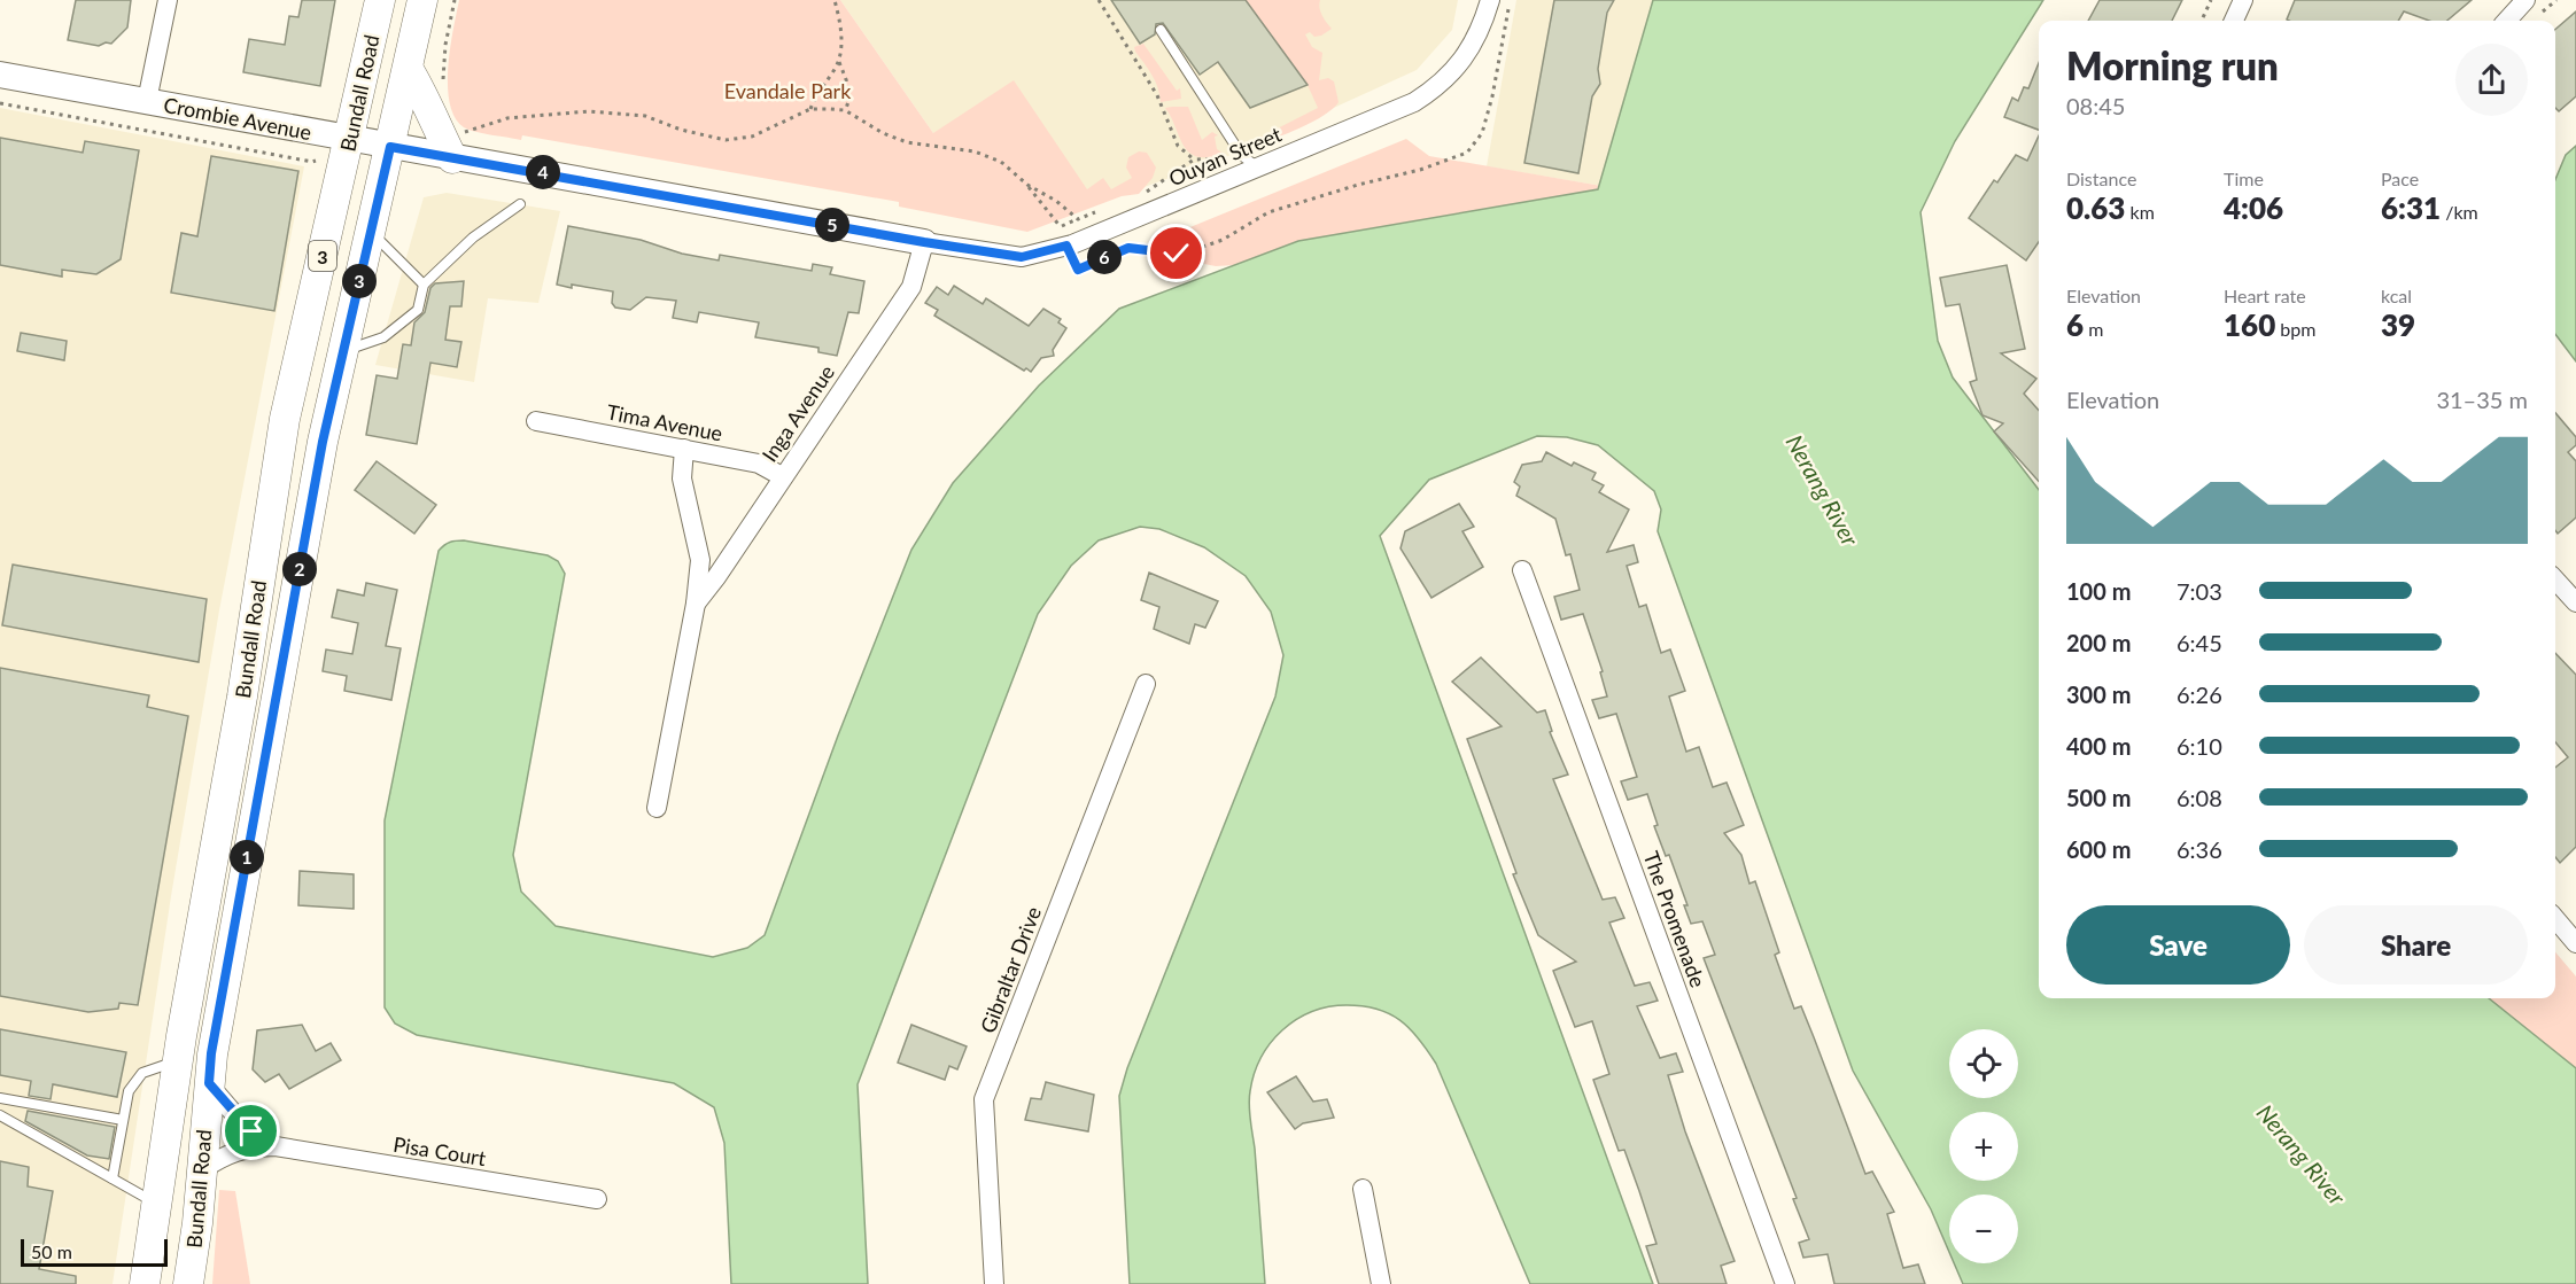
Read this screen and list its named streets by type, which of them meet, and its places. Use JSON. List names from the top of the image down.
{
  "streets": {
    "main road": ["Bundall Road", "3"],
    "street": [
      "Crombie Avenue",
      "Ouyan Street",
      "Inga Avenue",
      "Tima Avenue",
      "The Promenade",
      "Gibraltar Drive",
      "Pisa Court"
    ]
  },
  "crossings": [
    ["Bundall Road", "Crombie Avenue"],
    ["Bundall Road", "Pisa Court"],
    ["Crombie Avenue", "Ouyan Street"],
    ["Crombie Avenue", "Inga Avenue"],
    ["Ouyan Street", "Inga Avenue"],
    ["Inga Avenue", "Tima Avenue"]
  ],
  "water": ["Nerang River"],
  "parks": ["Evandale Park"],
  "scale_bar": "50 m",
  "page": {
    "heading": ["Morning run", "08:45"],
    "stats": [
      ["Distance", "0.63 km"],
      ["Time", "4:06"],
      ["Pace", "6:31 /km"],
      ["Elevation", "6 m"],
      ["Heart rate", "160 bpm"],
      ["kcal", "39"]
    ],
    "pins": [
      "4",
      "5",
      "6",
      "3",
      "2",
      "1"
    ],
    "chart": ["Elevation", "31–35 m"],
    "list": [
      {
        "name": "100 m",
        "note": "7:03"
      },
      {
        "name": "200 m",
        "note": "6:45"
      },
      {
        "name": "300 m",
        "note": "6:26"
      },
      {
        "name": "400 m",
        "note": "6:10"
      },
      {
        "name": "500 m",
        "note": "6:08"
      },
      {
        "name": "600 m",
        "note": "6:36"
      }
    ],
    "buttons": ["Save", "Share"],
    "map_buttons": ["+", "−"],
    "scale": "50 m"
  }
}
